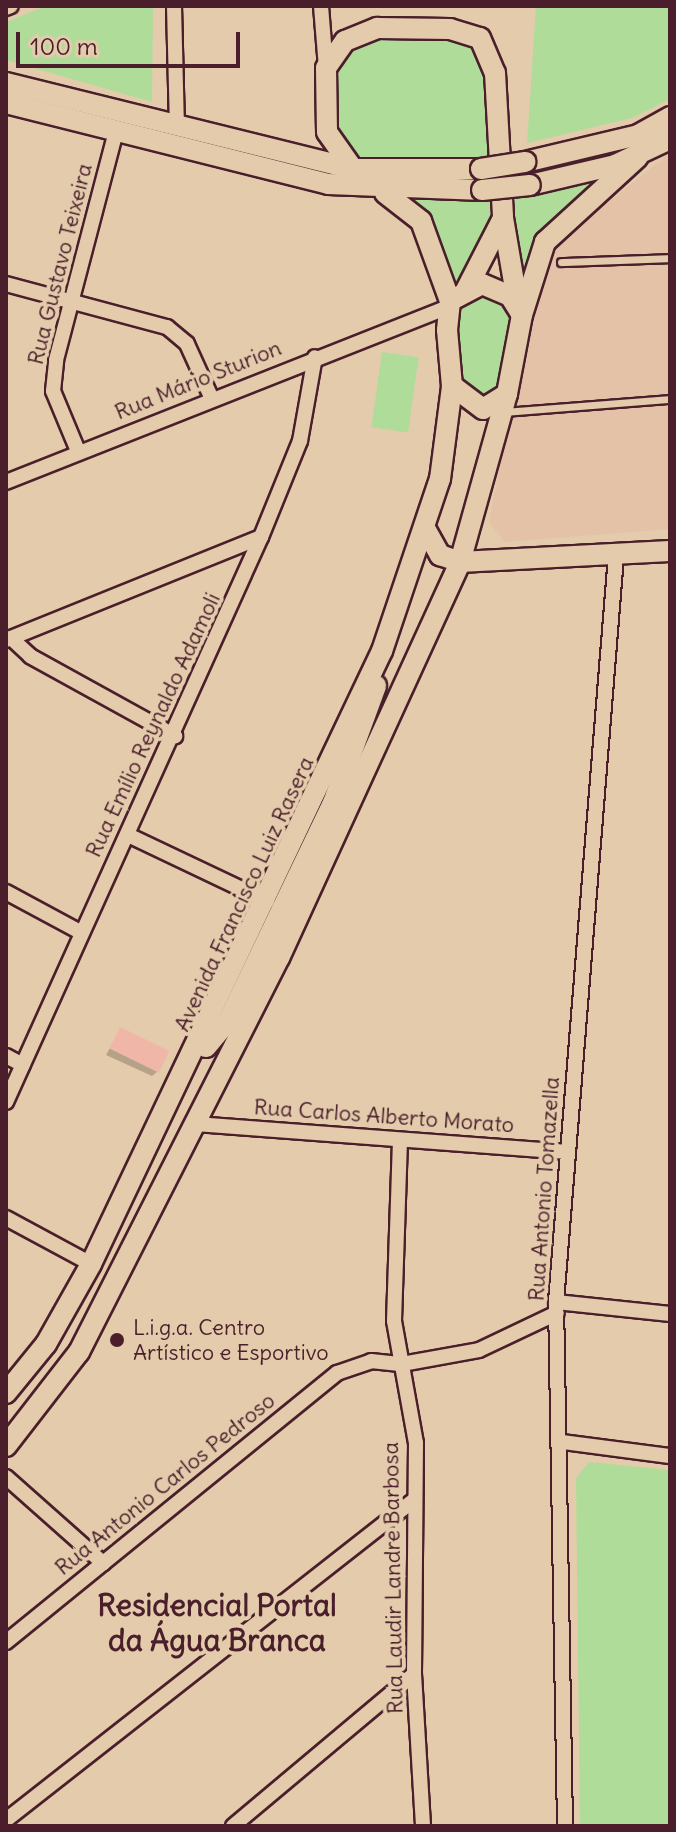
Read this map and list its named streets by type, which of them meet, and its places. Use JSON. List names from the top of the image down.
{
  "streets": {
    "street": [
      "Rua Gustavo Teixeira",
      "Rua Mário Sturion",
      "Rua Emílio Reynaldo Adamoli",
      "Avenida Francisco Luiz Rasera",
      "Rua Carlos Alberto Morato",
      "Rua Antonio Tomazella",
      "Rua Antonio Carlos Pedroso",
      "Rua Laudir Landre Barbosa"
    ]
  },
  "crossings": [
    ["Rua Gustavo Teixeira", "Rua Mário Sturion"],
    ["Rua Mário Sturion", "Rua Emílio Reynaldo Adamoli"],
    ["Rua Mário Sturion", "Avenida Francisco Luiz Rasera"],
    ["Rua Carlos Alberto Morato", "Rua Antonio Tomazella"],
    ["Rua Carlos Alberto Morato", "Rua Laudir Landre Barbosa"],
    ["Rua Antonio Tomazella", "Rua Antonio Carlos Pedroso"],
    ["Rua Antonio Carlos Pedroso", "Rua Laudir Landre Barbosa"]
  ],
  "districts": ["Residencial Portal da Água Branca"],
  "places": ["L.i.g.a. Centro Artístico e Esportivo"],
  "scale_bar": "100 m"
}
